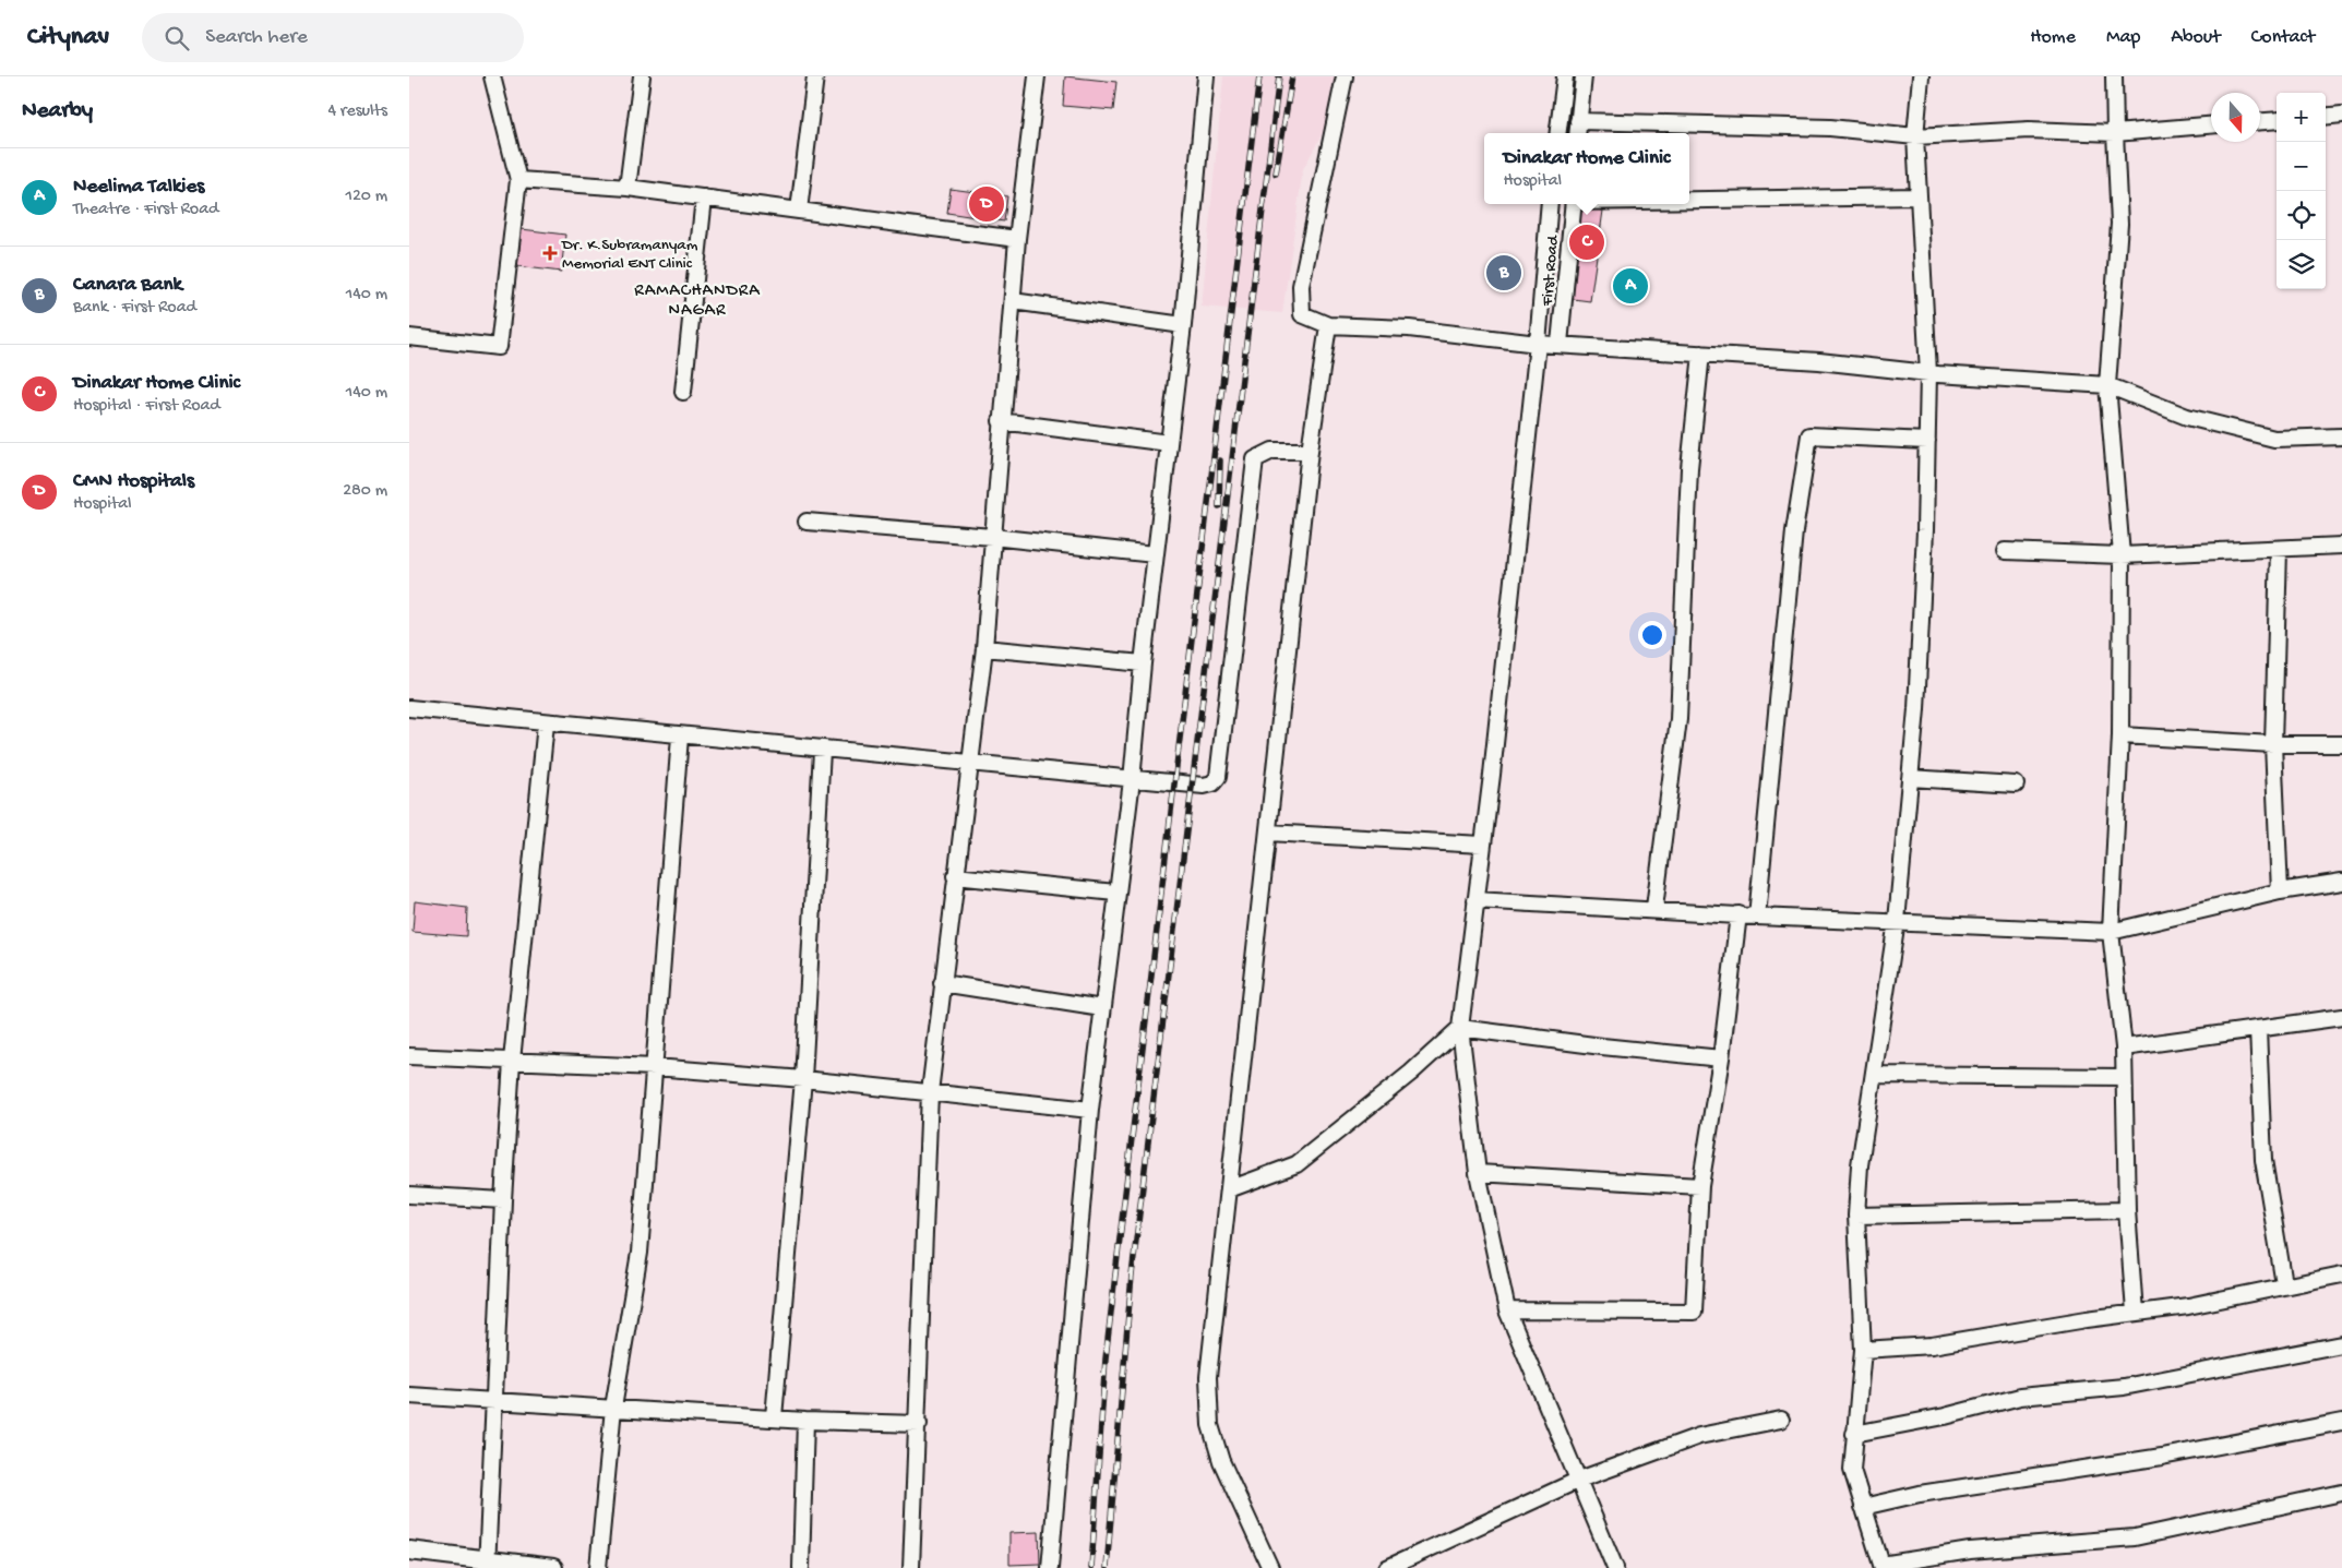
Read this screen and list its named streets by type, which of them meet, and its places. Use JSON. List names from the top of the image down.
{
  "streets": {
    "street": ["First Road"]
  },
  "districts": ["RAMACHANDRA NAGAR"],
  "places": {
    "health": ["Dr. K.Subramanyam Memorial ENT Clinic"]
  },
  "north": "bottom",
  "page": {
    "header": "Citynav",
    "search": "Search here",
    "nav": [
      "Home",
      "Map",
      "About",
      "Contact"
    ],
    "heading": ["Nearby", "4 results"],
    "map_buttons": ["+", "−"],
    "popup": ["Dinakar Home Clinic", "Hospital"],
    "list": [
      {
        "mark": "A",
        "name": "Neelima Talkies",
        "note": "Theatre · First Road",
        "value": "120 m"
      },
      {
        "mark": "B",
        "name": "Canara Bank",
        "note": "Bank · First Road",
        "value": "140 m"
      },
      {
        "mark": "C",
        "name": "Dinakar Home Clinic",
        "note": "Hospital · First Road",
        "value": "140 m"
      },
      {
        "mark": "D",
        "name": "CMN Hospitals",
        "note": "Hospital",
        "value": "280 m"
      }
    ],
    "pins": [
      "D",
      "C",
      "B",
      "A"
    ]
  }
}
